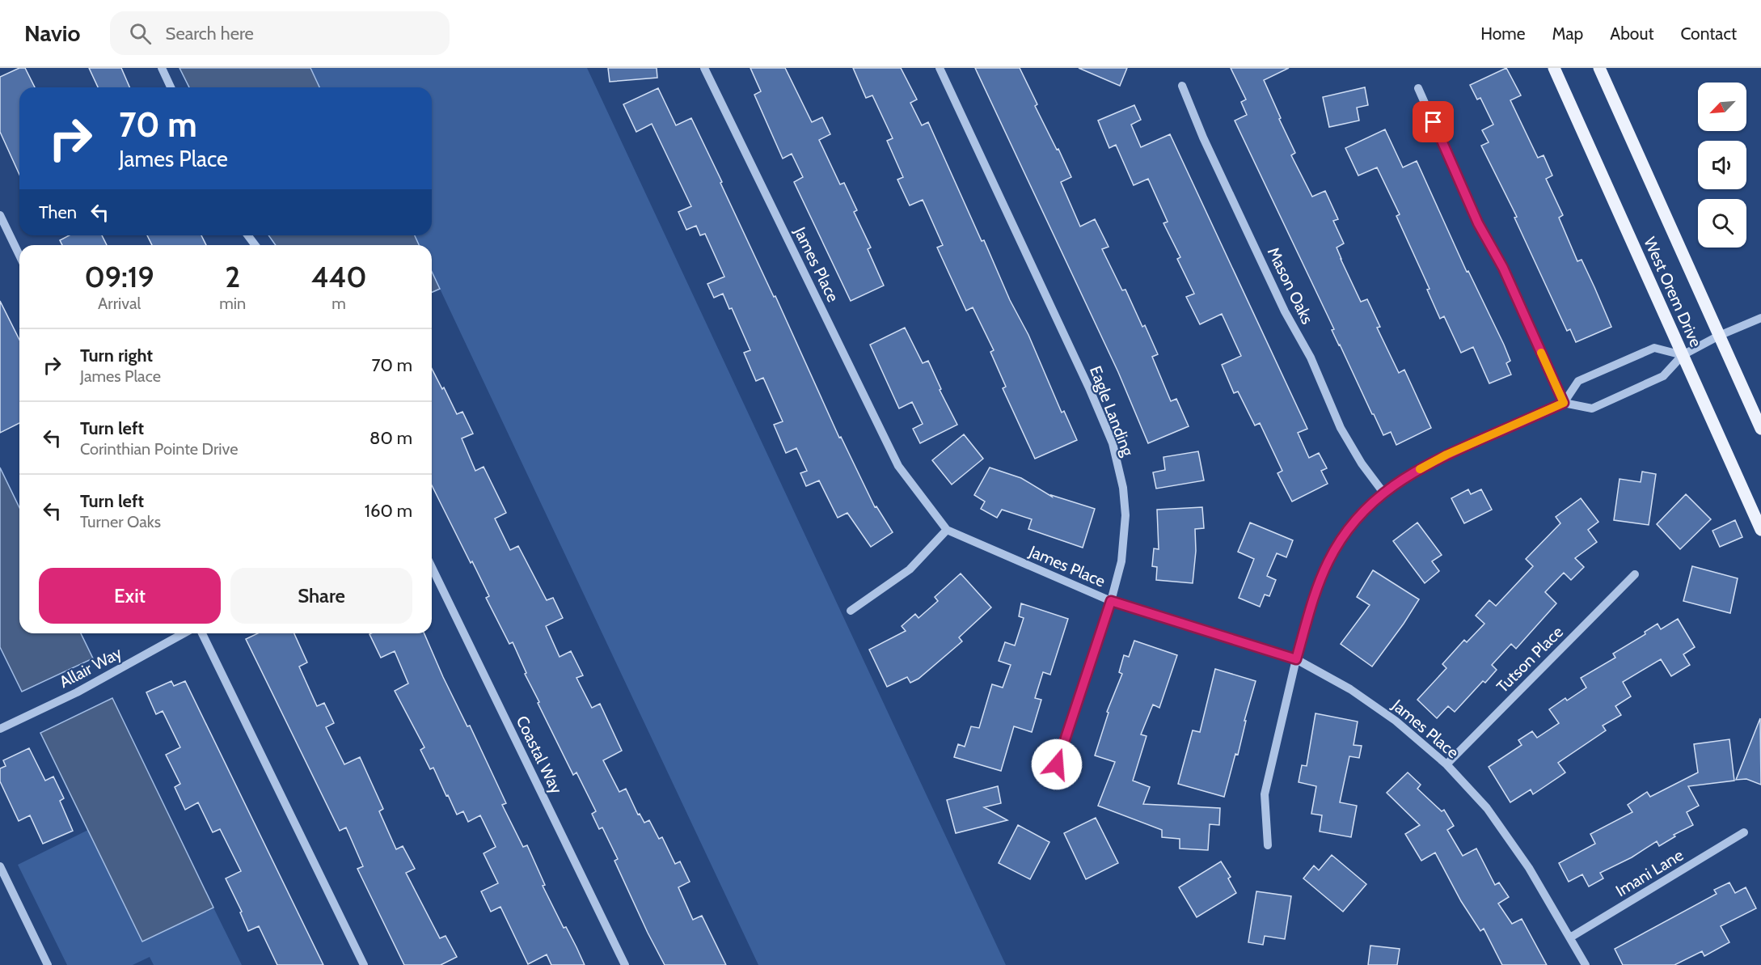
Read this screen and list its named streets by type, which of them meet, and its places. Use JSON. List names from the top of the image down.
{
  "streets": {
    "main road": ["West Orem Drive"],
    "street": [
      "James Place",
      "Mason Oaks",
      "Eagle Landing",
      "Tutson Place",
      "Allair Way",
      "Coastal Way",
      "Imani Lane"
    ]
  },
  "crossings": [
    ["James Place", "Eagle Landing"],
    ["James Place", "Tutson Place"],
    ["James Place", "Imani Lane"]
  ],
  "north": "bottom left",
  "page": {
    "header": "Navio",
    "search": "Search here",
    "nav": [
      "Home",
      "Map",
      "About",
      "Contact"
    ],
    "turn": ["70 m", "James Place"],
    "then": "Then",
    "eta": [
      "09:19",
      "Arrival",
      "2",
      "min",
      "440",
      "m"
    ],
    "list": [
      {
        "name": "Turn right",
        "note": "James Place",
        "value": "70 m"
      },
      {
        "name": "Turn left",
        "note": "Corinthian Pointe Drive",
        "value": "80 m"
      },
      {
        "name": "Turn left",
        "note": "Turner Oaks",
        "value": "160 m"
      }
    ],
    "buttons": ["Exit", "Share"]
  }
}
